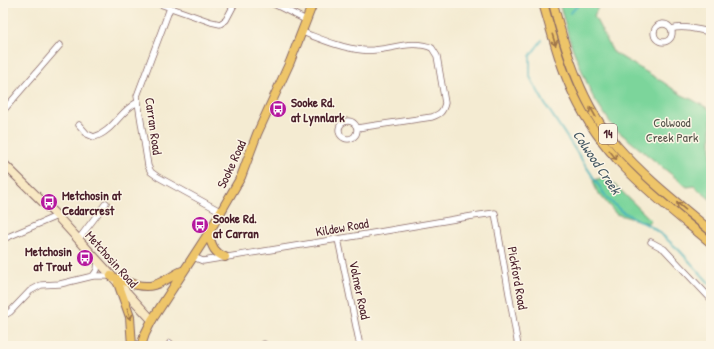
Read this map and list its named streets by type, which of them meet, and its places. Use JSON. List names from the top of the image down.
{
  "streets": {
    "main road": ["14", "Sooke Road", "Metchosin Road"],
    "street": [
      "Carran Road",
      "Kildew Road",
      "Pickford Road",
      "Volmer Road"
    ]
  },
  "crossings": [
    ["Carran Road", "Sooke Road"],
    ["Sooke Road", "Kildew Road"],
    ["Sooke Road", "Metchosin Road"],
    ["Kildew Road", "Pickford Road"],
    ["Kildew Road", "Volmer Road"]
  ],
  "water": ["Colwood Creek"],
  "parks": ["Colwood Creek Park"],
  "places": {
    "bus stop": [
      "Sooke Rd. at Lynnlark",
      "Metchosin at Cedarcrest",
      "Sooke Rd. at Carran",
      "Metchosin at Trout"
    ]
  }
}
